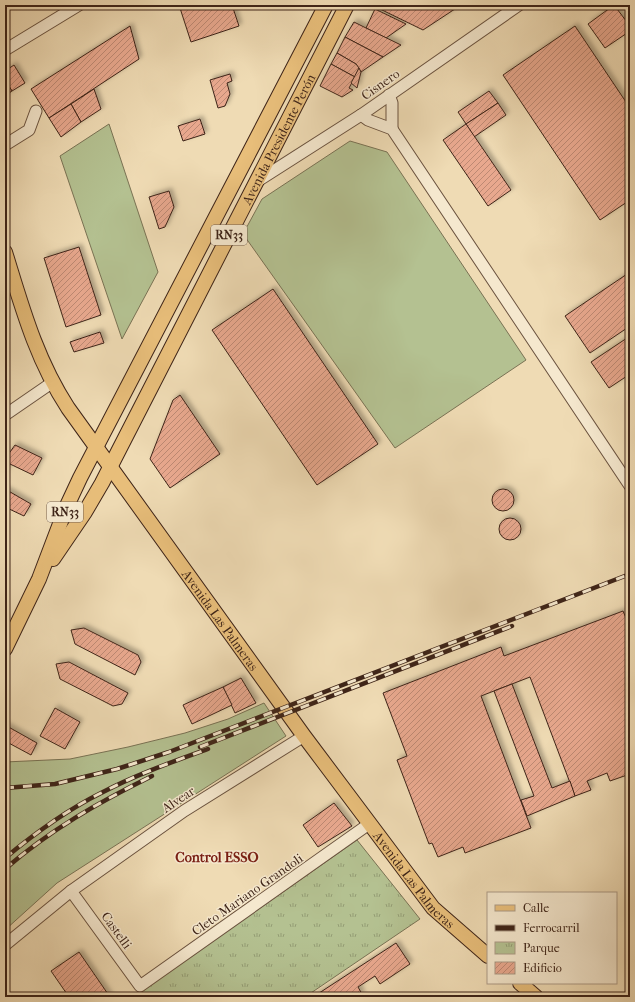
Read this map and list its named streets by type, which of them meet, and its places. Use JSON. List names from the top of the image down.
{
  "streets": {
    "main road": ["Avenida Presidente Perón", "RN33", "Avenida Las Palmeras"],
    "street": [
      "Cisnero",
      "Alvear",
      "Cleto Mariano Grandoli",
      "Castelli"
    ]
  },
  "crossings": [
    ["Cisnero", "Avenida Presidente Perón"],
    ["Avenida Presidente Perón", "RN33"],
    ["Avenida Presidente Perón", "Avenida Las Palmeras"],
    ["RN33", "Avenida Las Palmeras"],
    ["Avenida Las Palmeras", "Alvear"],
    ["Avenida Las Palmeras", "Cleto Mariano Grandoli"],
    ["Alvear", "Castelli"],
    ["Cleto Mariano Grandoli", "Castelli"]
  ],
  "districts": ["Control ESSO"],
  "legend": [
    "Calle",
    "Ferrocarril",
    "Parque",
    "Edificio"
  ]
}
